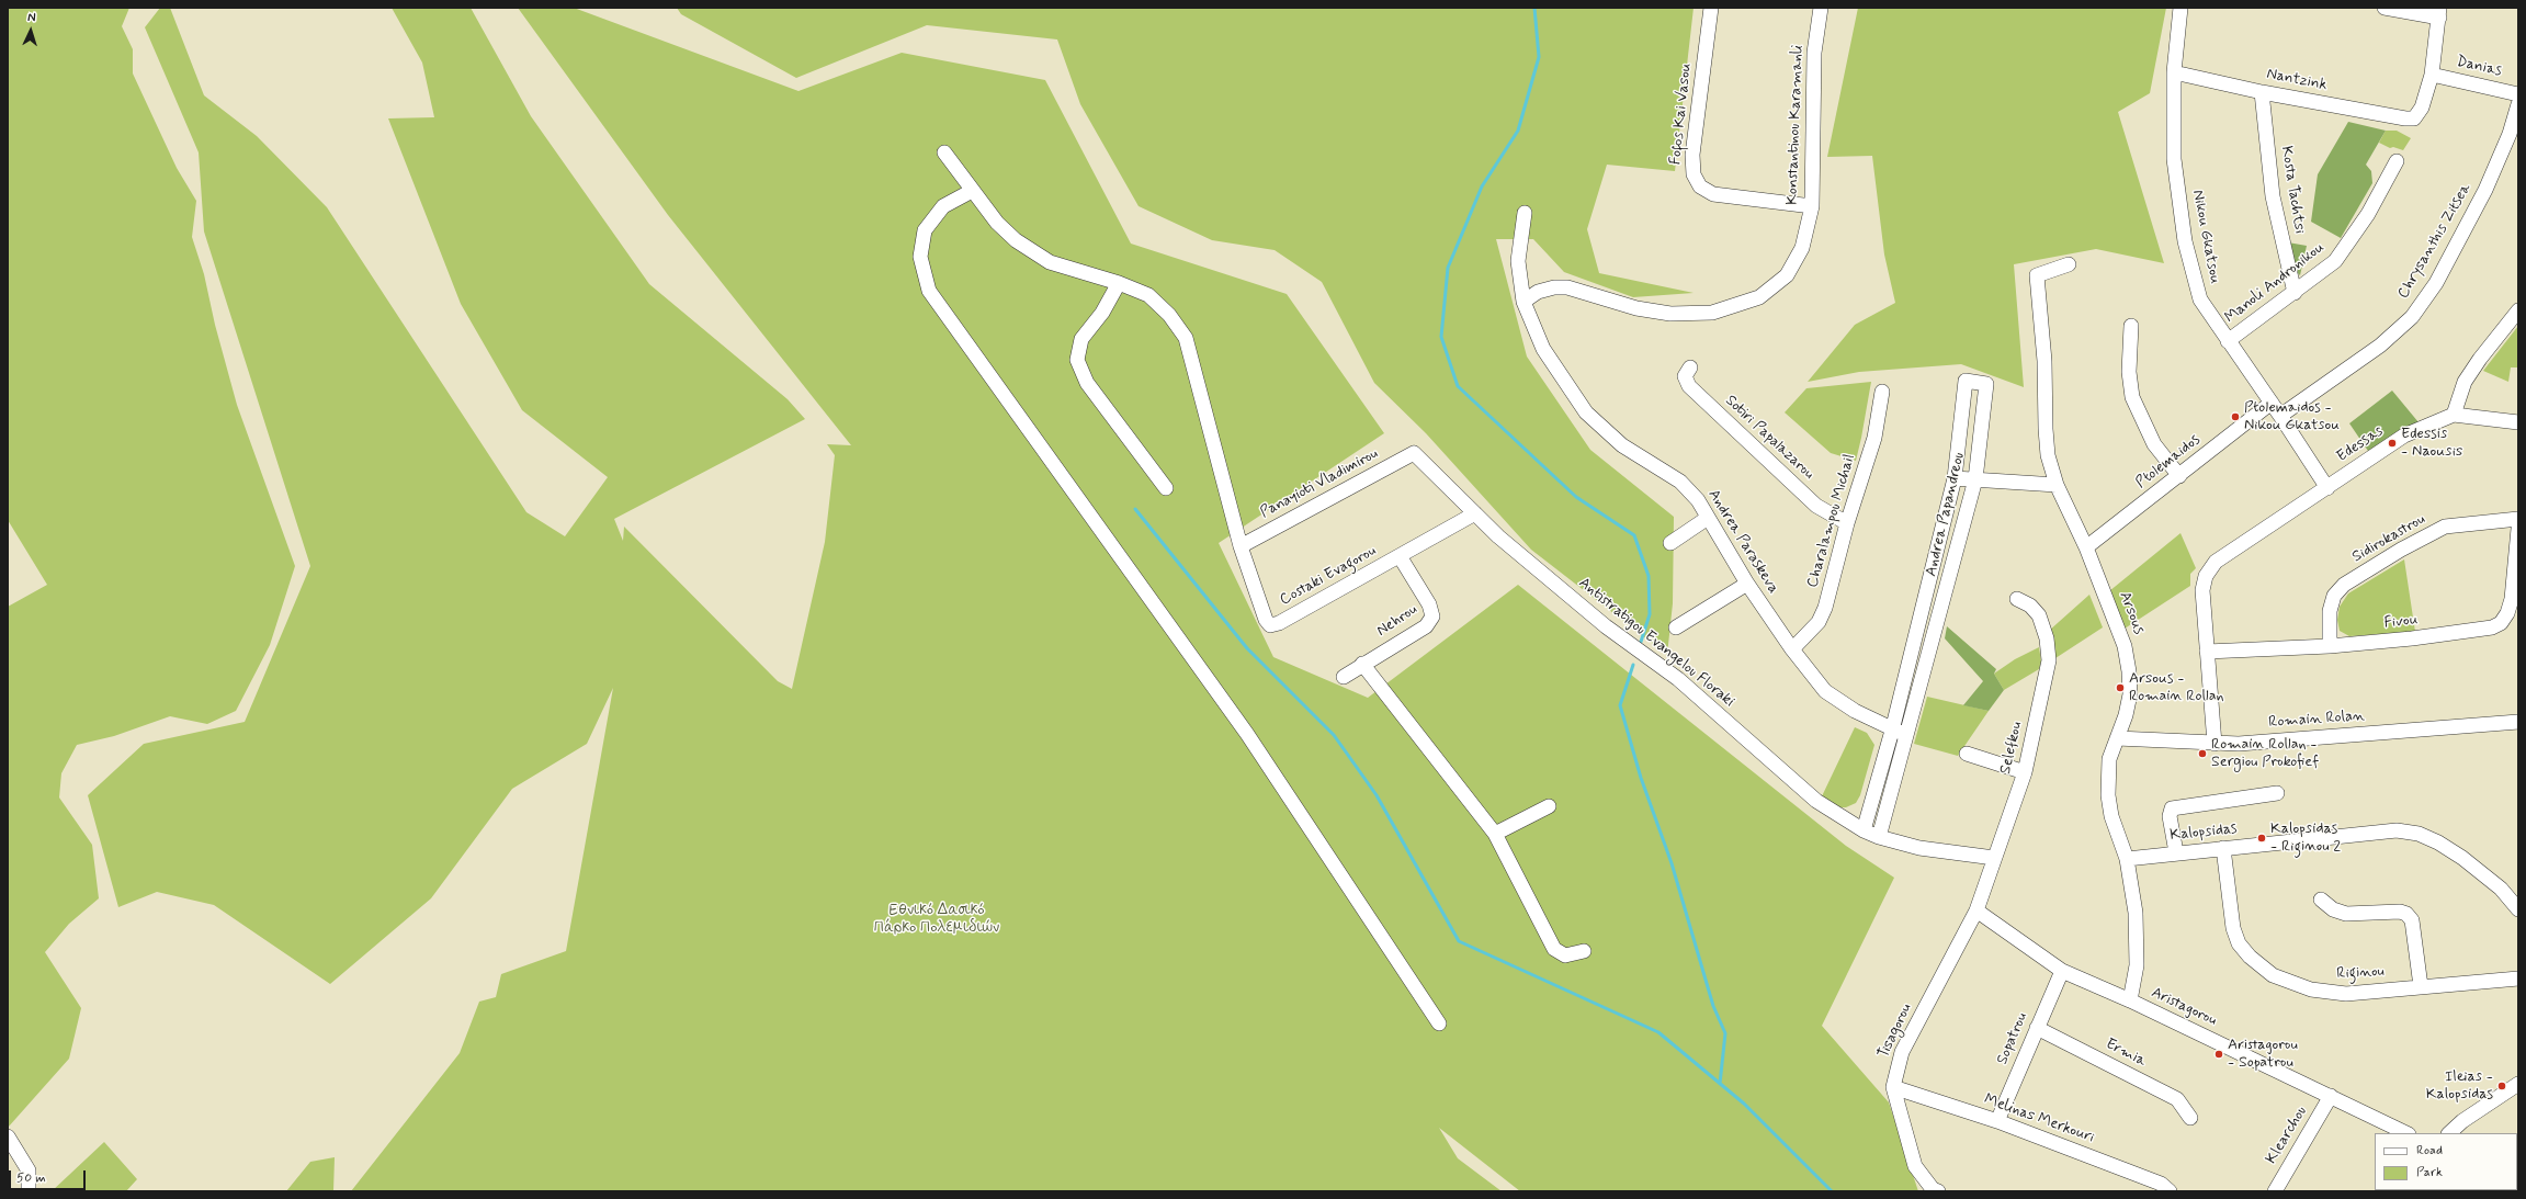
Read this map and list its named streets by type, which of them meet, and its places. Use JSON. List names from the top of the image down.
{
  "streets": {
    "street": [
      "Danias",
      "Nantzink",
      "Fofos Kai Vasou",
      "Konstantinou Karamanli",
      "Kosta Tachtsi",
      "Nikou Gkatsou",
      "Chrysanthis Zitsea",
      "Manoli Andronikou",
      "Sotiri Papalazarou",
      "Edessas",
      "Ptolemaidos",
      "Panayioti Vladimirou",
      "Andrea Papandreou",
      "Charalampou Michail",
      "Sidirokastrou",
      "Andrea Paraskeva",
      "Costaki Evagorou",
      "Arsous",
      "Nehrou",
      "Fivou",
      "Antistratigou Evangelou Floraki",
      "Romain Rolan",
      "Selefkou",
      "Kalopsidas",
      "Riginou",
      "Aristagorou",
      "Tisagorou",
      "Sopatrou",
      "Ermia",
      "Melinas Merkouri",
      "Klearchou"
    ]
  },
  "crossings": [
    ["Danias", "Nantzink"],
    ["Nantzink", "Kosta Tachtsi"],
    ["Nantzink", "Nikou Gkatsou"],
    ["Fofos Kai Vasou", "Konstantinou Karamanli"],
    ["Konstantinou Karamanli", "Andrea Paraskeva"],
    ["Kosta Tachtsi", "Manoli Andronikou"],
    ["Nikou Gkatsou", "Chrysanthis Zitsea"],
    ["Nikou Gkatsou", "Manoli Andronikou"],
    ["Nikou Gkatsou", "Edessas"],
    ["Nikou Gkatsou", "Ptolemaidos"],
    ["Sotiri Papalazarou", "Charalampou Michail"],
    ["Edessas", "Fivou"],
    ["Ptolemaidos", "Arsous"],
    ["Panayioti Vladimirou", "Costaki Evagorou"],
    ["Panayioti Vladimirou", "Antistratigou Evangelou Floraki"],
    ["Andrea Papandreou", "Andrea Paraskeva"],
    ["Andrea Papandreou", "Antistratigou Evangelou Floraki"],
    ["Charalampou Michail", "Andrea Paraskeva"],
    ["Sidirokastrou", "Fivou"],
    ["Costaki Evagorou", "Nehrou"],
    ["Costaki Evagorou", "Antistratigou Evangelou Floraki"],
    ["Arsous", "Romain Rolan"],
    ["Arsous", "Kalopsidas"],
    ["Arsous", "Aristagorou"],
    ["Antistratigou Evangelou Floraki", "Selefkou"],
    ["Selefkou", "Aristagorou"],
    ["Selefkou", "Tisagorou"],
    ["Kalopsidas", "Riginou"],
    ["Aristagorou", "Tisagorou"],
    ["Aristagorou", "Sopatrou"],
    ["Aristagorou", "Klearchou"],
    ["Tisagorou", "Melinas Merkouri"],
    ["Sopatrou", "Ermia"],
    ["Sopatrou", "Melinas Merkouri"]
  ],
  "parks": ["Εθνικό Δασικό Πάρκο Πολεμιδιών"],
  "places": [
    "Ptolemaidos - Nikou Gkatsou",
    "Edessis - Naousis",
    "Arsous - Romain Rollan",
    "Romain Rollan - Sergiou Prokofief",
    "Kalopsidas - Riginou 2",
    "Aristagorou - Sopatrou",
    "Ileias - Kalopsidas"
  ],
  "legend": ["Road", "Park"],
  "scale_bar": "50 m",
  "north": "top"
}
